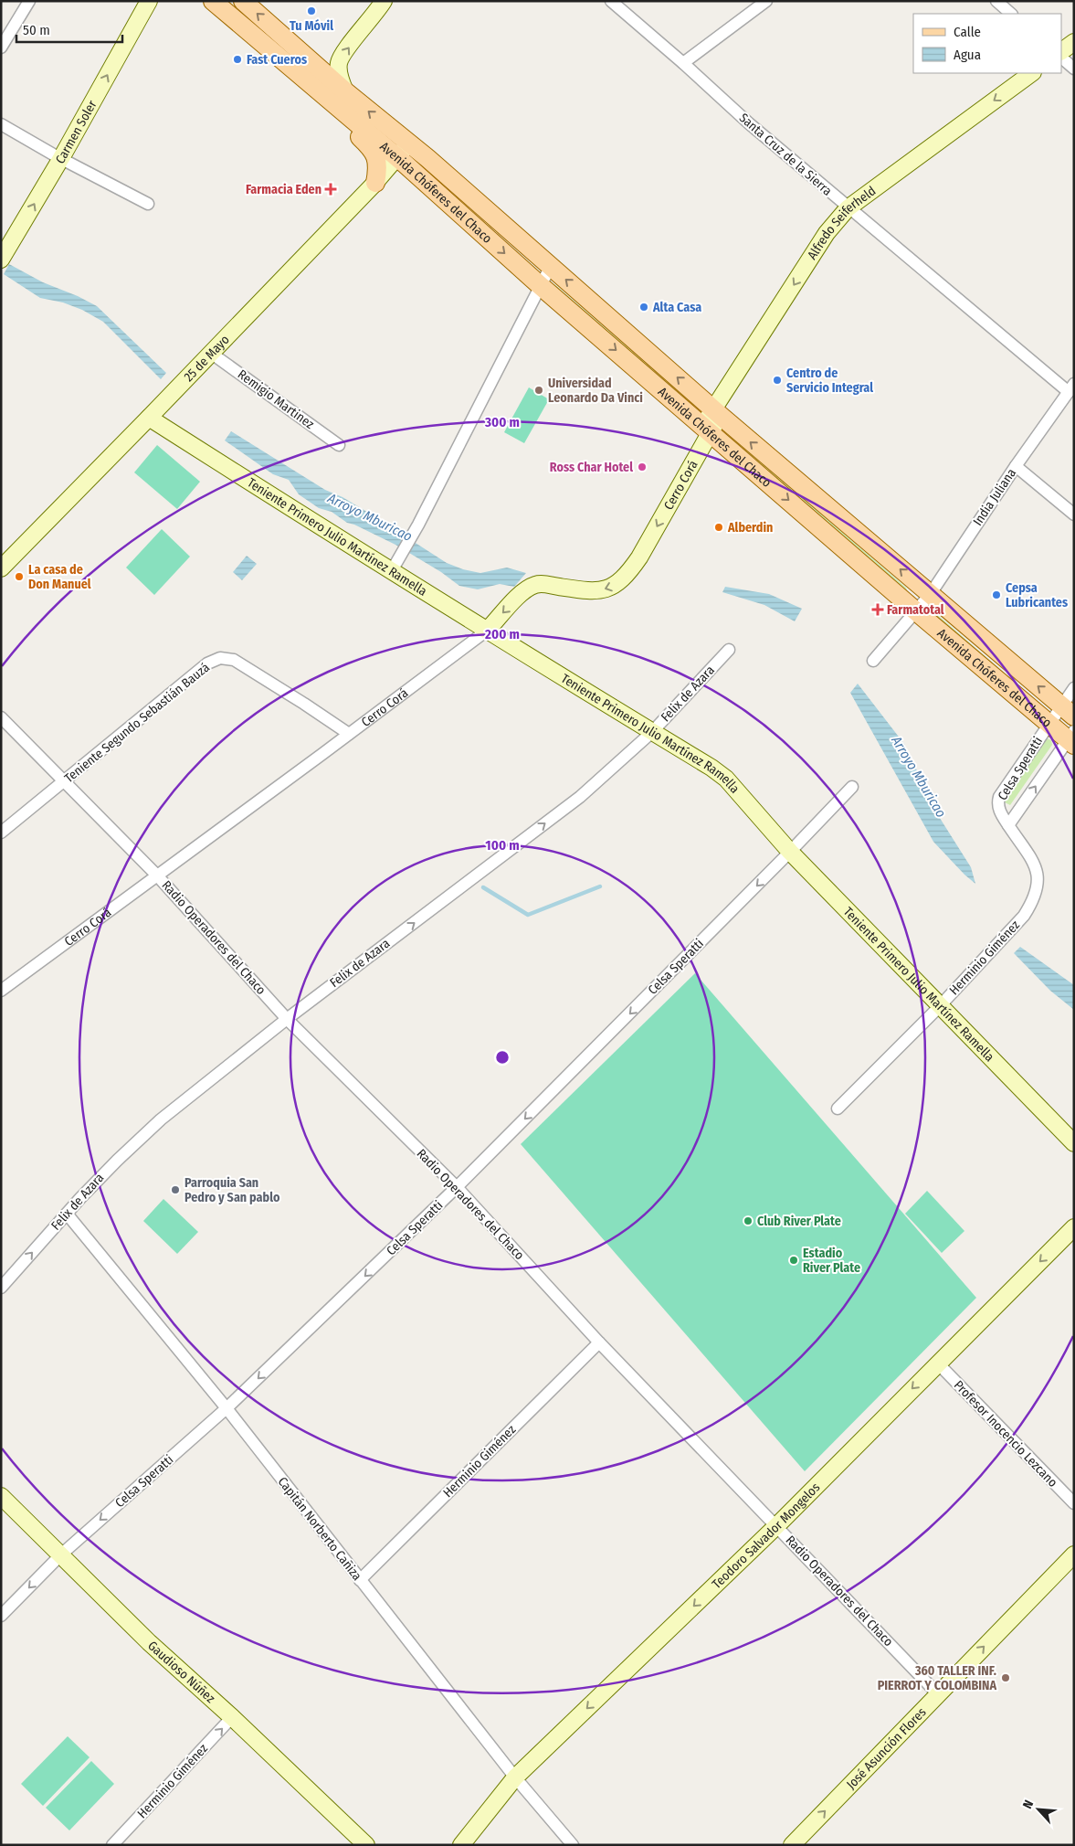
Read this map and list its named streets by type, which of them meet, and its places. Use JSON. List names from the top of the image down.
{
  "streets": {
    "main road": ["Avenida Chóferes del Chaco"],
    "street": [
      "Carmen Soler",
      "Santa Cruz de la Sierra",
      "Alfredo Seiferheld",
      "25 de Mayo",
      "Remigio Martinez",
      "Cerro Corá",
      "India Juliana",
      "Teniente Primero Julio Martínez Ramella",
      "Felix de Azara",
      "Teniente Segundo Sebastián Bauzá",
      "Celsa Speratti",
      "Radio Operadores del Chaco",
      "Herminio Giménez",
      "Profesor Inocencio Lezcano",
      "Capitán Norberto Cañiza",
      "Teodoro Salvador Mongelos",
      "Gaudioso Núñez",
      "José Asunción Flores"
    ]
  },
  "crossings": [
    ["Santa Cruz de la Sierra", "Alfredo Seiferheld"],
    ["Santa Cruz de la Sierra", "India Juliana"],
    ["Avenida Chóferes del Chaco", "Alfredo Seiferheld"],
    ["Avenida Chóferes del Chaco", "25 de Mayo"],
    ["Avenida Chóferes del Chaco", "Cerro Corá"],
    ["Avenida Chóferes del Chaco", "India Juliana"],
    ["Avenida Chóferes del Chaco", "Celsa Speratti"],
    ["Alfredo Seiferheld", "Cerro Corá"],
    ["25 de Mayo", "Remigio Martinez"],
    ["25 de Mayo", "Teniente Primero Julio Martínez Ramella"],
    ["Cerro Corá", "Teniente Primero Julio Martínez Ramella"],
    ["Cerro Corá", "Teniente Segundo Sebastián Bauzá"],
    ["Cerro Corá", "Radio Operadores del Chaco"],
    ["Teniente Primero Julio Martínez Ramella", "Felix de Azara"],
    ["Teniente Primero Julio Martínez Ramella", "Celsa Speratti"],
    ["Teniente Primero Julio Martínez Ramella", "Herminio Giménez"],
    ["Felix de Azara", "Radio Operadores del Chaco"],
    ["Felix de Azara", "Capitán Norberto Cañiza"],
    ["Teniente Segundo Sebastián Bauzá", "Radio Operadores del Chaco"],
    ["Celsa Speratti", "Radio Operadores del Chaco"],
    ["Celsa Speratti", "Herminio Giménez"],
    ["Celsa Speratti", "Capitán Norberto Cañiza"],
    ["Celsa Speratti", "Gaudioso Núñez"],
    ["Radio Operadores del Chaco", "Herminio Giménez"],
    ["Radio Operadores del Chaco", "Teodoro Salvador Mongelos"],
    ["Radio Operadores del Chaco", "José Asunción Flores"],
    ["Herminio Giménez", "Capitán Norberto Cañiza"],
    ["Herminio Giménez", "Gaudioso Núñez"],
    ["Profesor Inocencio Lezcano", "Teodoro Salvador Mongelos"],
    ["Capitán Norberto Cañiza", "Teodoro Salvador Mongelos"]
  ],
  "one_way": [
    "Carmen Soler",
    "Alfredo Seiferheld",
    "Felix de Azara",
    "Celsa Speratti",
    "Teodoro Salvador Mongelos",
    "José Asunción Flores"
  ],
  "water": ["Arroyo Mburicao"],
  "places": {
    "other": [
      "Tu Móvil",
      "Fast Cueros",
      "Alta Casa",
      "Centro de Servicio Integral",
      "Universidad Leonardo Da Vinci",
      "Ross Char Hotel",
      "Alberdin",
      "La casa de Don Manuel",
      "Cepsa Lubricantes",
      "Parroquia San Pedro y San pablo",
      "Club River Plate",
      "Estadio River Plate",
      "360 TALLER INF. PIERROT Y COLOMBINA"
    ],
    "health": ["Farmacia Eden", "Farmatotal"]
  },
  "legend": ["Calle", "Agua"],
  "scale_bar": "50 m",
  "north": "top left",
  "rings": ["300 m", "200 m", "100 m"]
}
